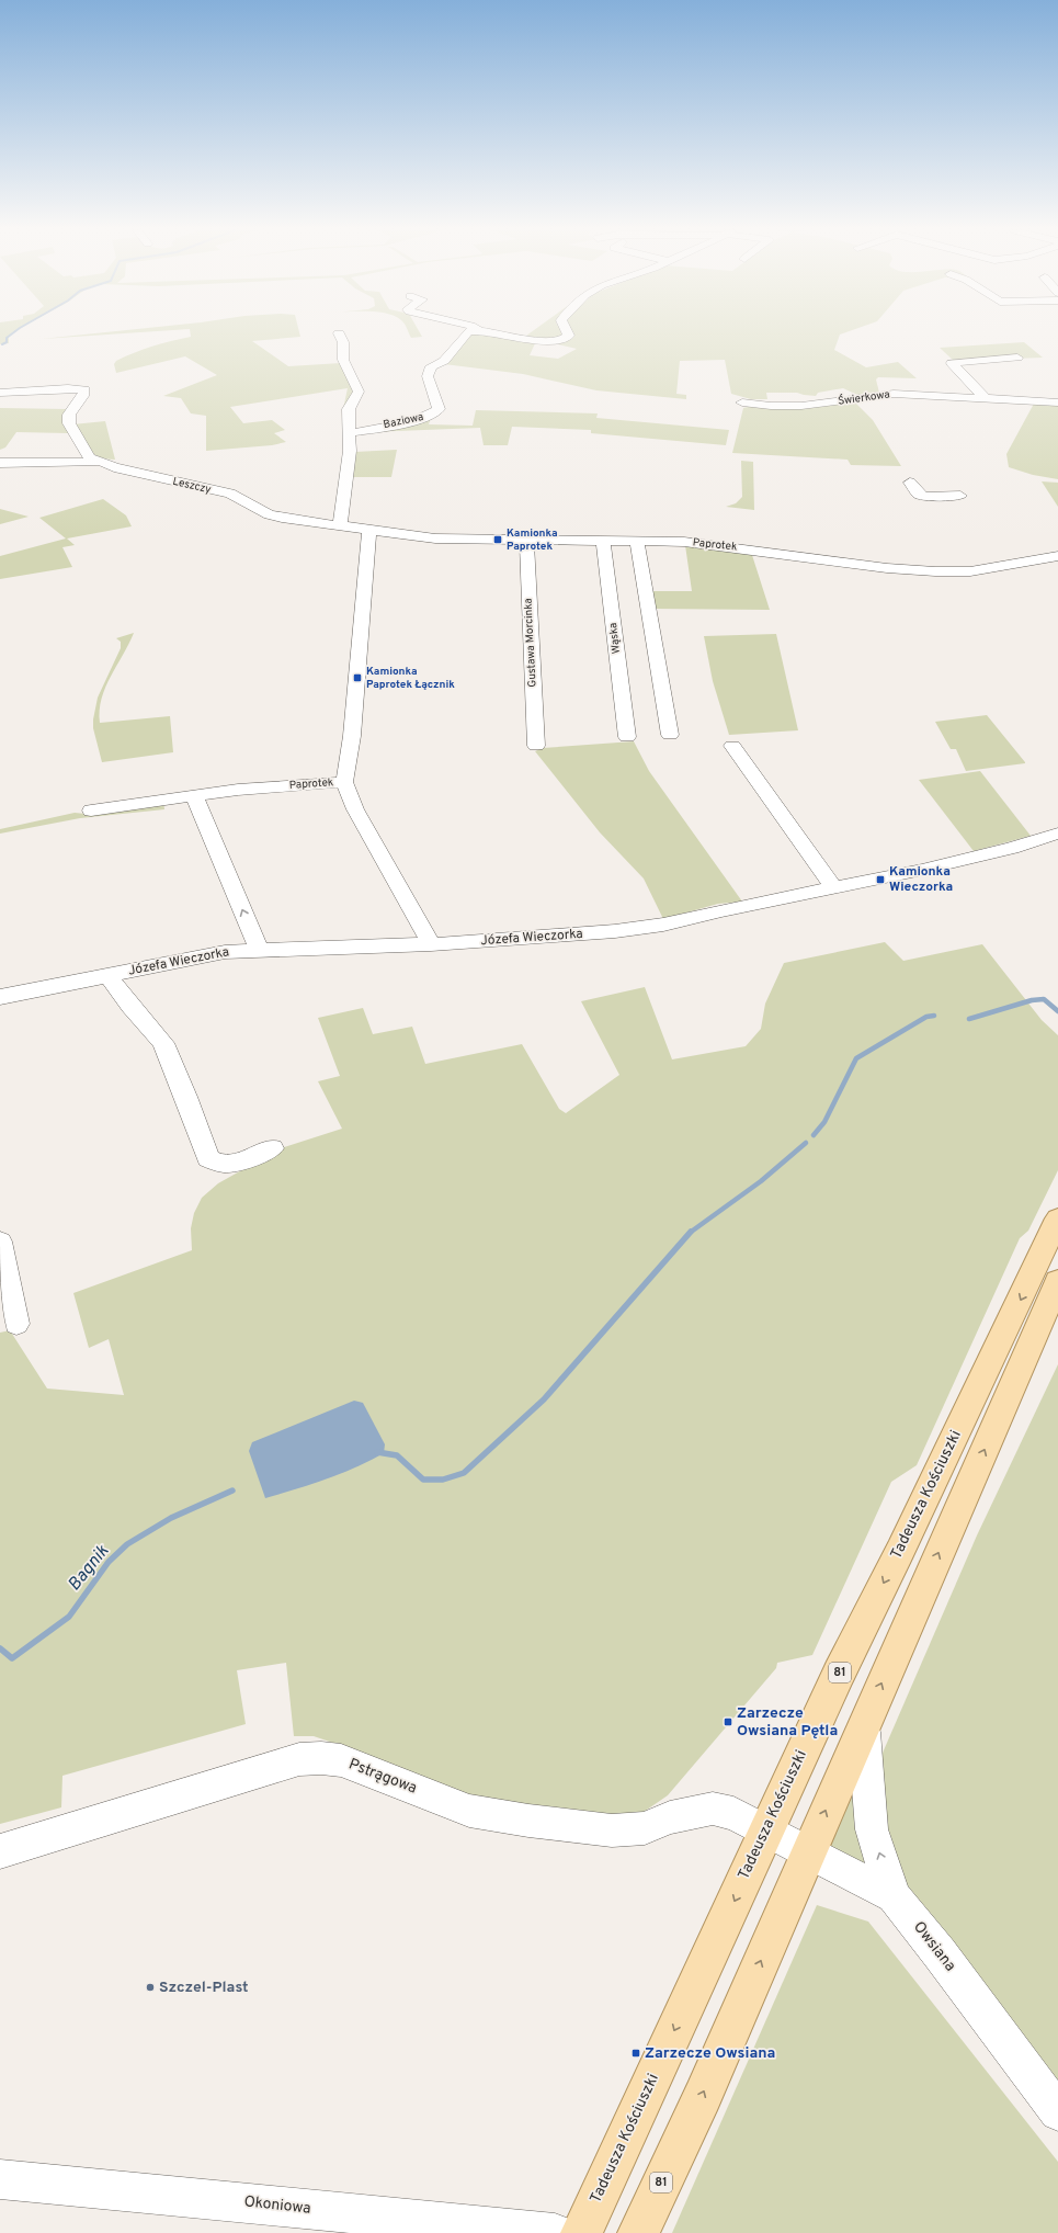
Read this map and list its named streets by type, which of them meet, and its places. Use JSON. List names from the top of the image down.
{
  "streets": {
    "main road": ["Tadeusza Kościuszki", "81"],
    "street": [
      "Świerkowa",
      "Baziowa",
      "Leszczy",
      "Paprotek",
      "Wąska",
      "Gustawa Morcinka",
      "Józefa Wieczorka",
      "Pstrągowa",
      "Owsiana",
      "Okoniowa"
    ]
  },
  "crossings": [
    ["Leszczy", "Paprotek"],
    ["Paprotek", "Wąska"],
    ["Paprotek", "Gustawa Morcinka"],
    ["Tadeusza Kościuszki", "Pstrągowa"],
    ["Tadeusza Kościuszki", "Owsiana"],
    ["81", "Owsiana"],
    ["Pstrągowa", "Owsiana"]
  ],
  "water": ["Bagnik"],
  "places": {
    "transit": [
      "Kamionka Paprotek",
      "Kamionka Paprotek Łącznik",
      "Kamionka Wieczorka",
      "Zarzecze Owsiana Pętla",
      "Zarzecze Owsiana"
    ],
    "other": ["Szczel-Plast"]
  }
}
